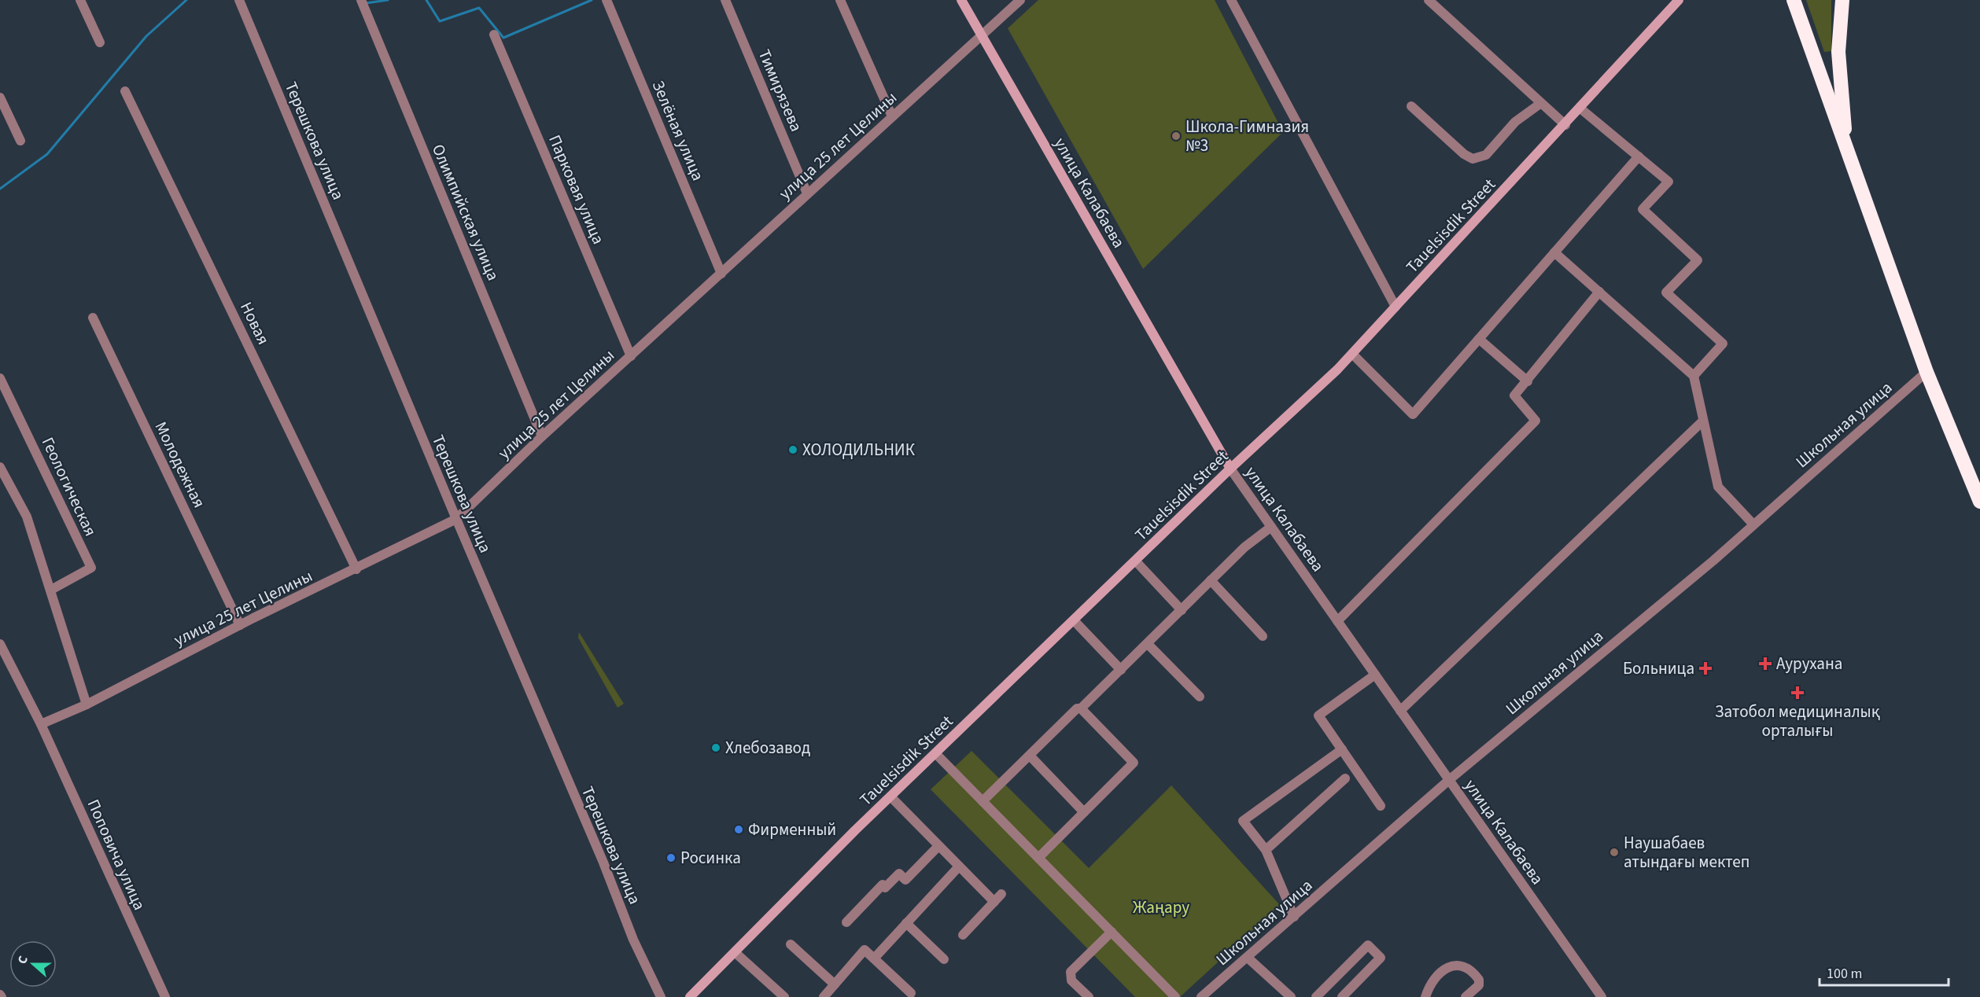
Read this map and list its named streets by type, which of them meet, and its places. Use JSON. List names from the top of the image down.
{
  "streets": {
    "street": [
      "Тимирязева",
      "Зелёная улица",
      "Терешкова улица",
      "улица 25 лет Целины",
      "Парковая улица",
      "улица Калабаева",
      "Олимпийская улица",
      "Tauelsisdik Street",
      "Новая",
      "Школьная улица",
      "Молодежная",
      "Геологическая",
      "Поповича улица"
    ]
  },
  "crossings": [
    ["Тимирязева", "улица 25 лет Целины"],
    ["Зелёная улица", "улица 25 лет Целины"],
    ["Терешкова улица", "улица 25 лет Целины"],
    ["улица 25 лет Целины", "Парковая улица"],
    ["улица 25 лет Целины", "улица Калабаева"],
    ["улица 25 лет Целины", "Олимпийская улица"],
    ["улица 25 лет Целины", "Новая"],
    ["улица 25 лет Целины", "Молодежная"],
    ["улица 25 лет Целины", "Поповича улица"],
    ["улица Калабаева", "Tauelsisdik Street"],
    ["улица Калабаева", "Школьная улица"]
  ],
  "parks": ["Жаңару"],
  "places": {
    "other": [
      "Школа-Гимназия №3",
      "ХОЛОДИЛЬНИК",
      "Хлебозавод",
      "Фирменный",
      "Наушабаев атындағы мектеп",
      "Росинка"
    ],
    "health": ["Аурухана", "Больница", "Затобол медициналық орталығы"]
  },
  "scale_bar": "100 m",
  "north": "left"
}
